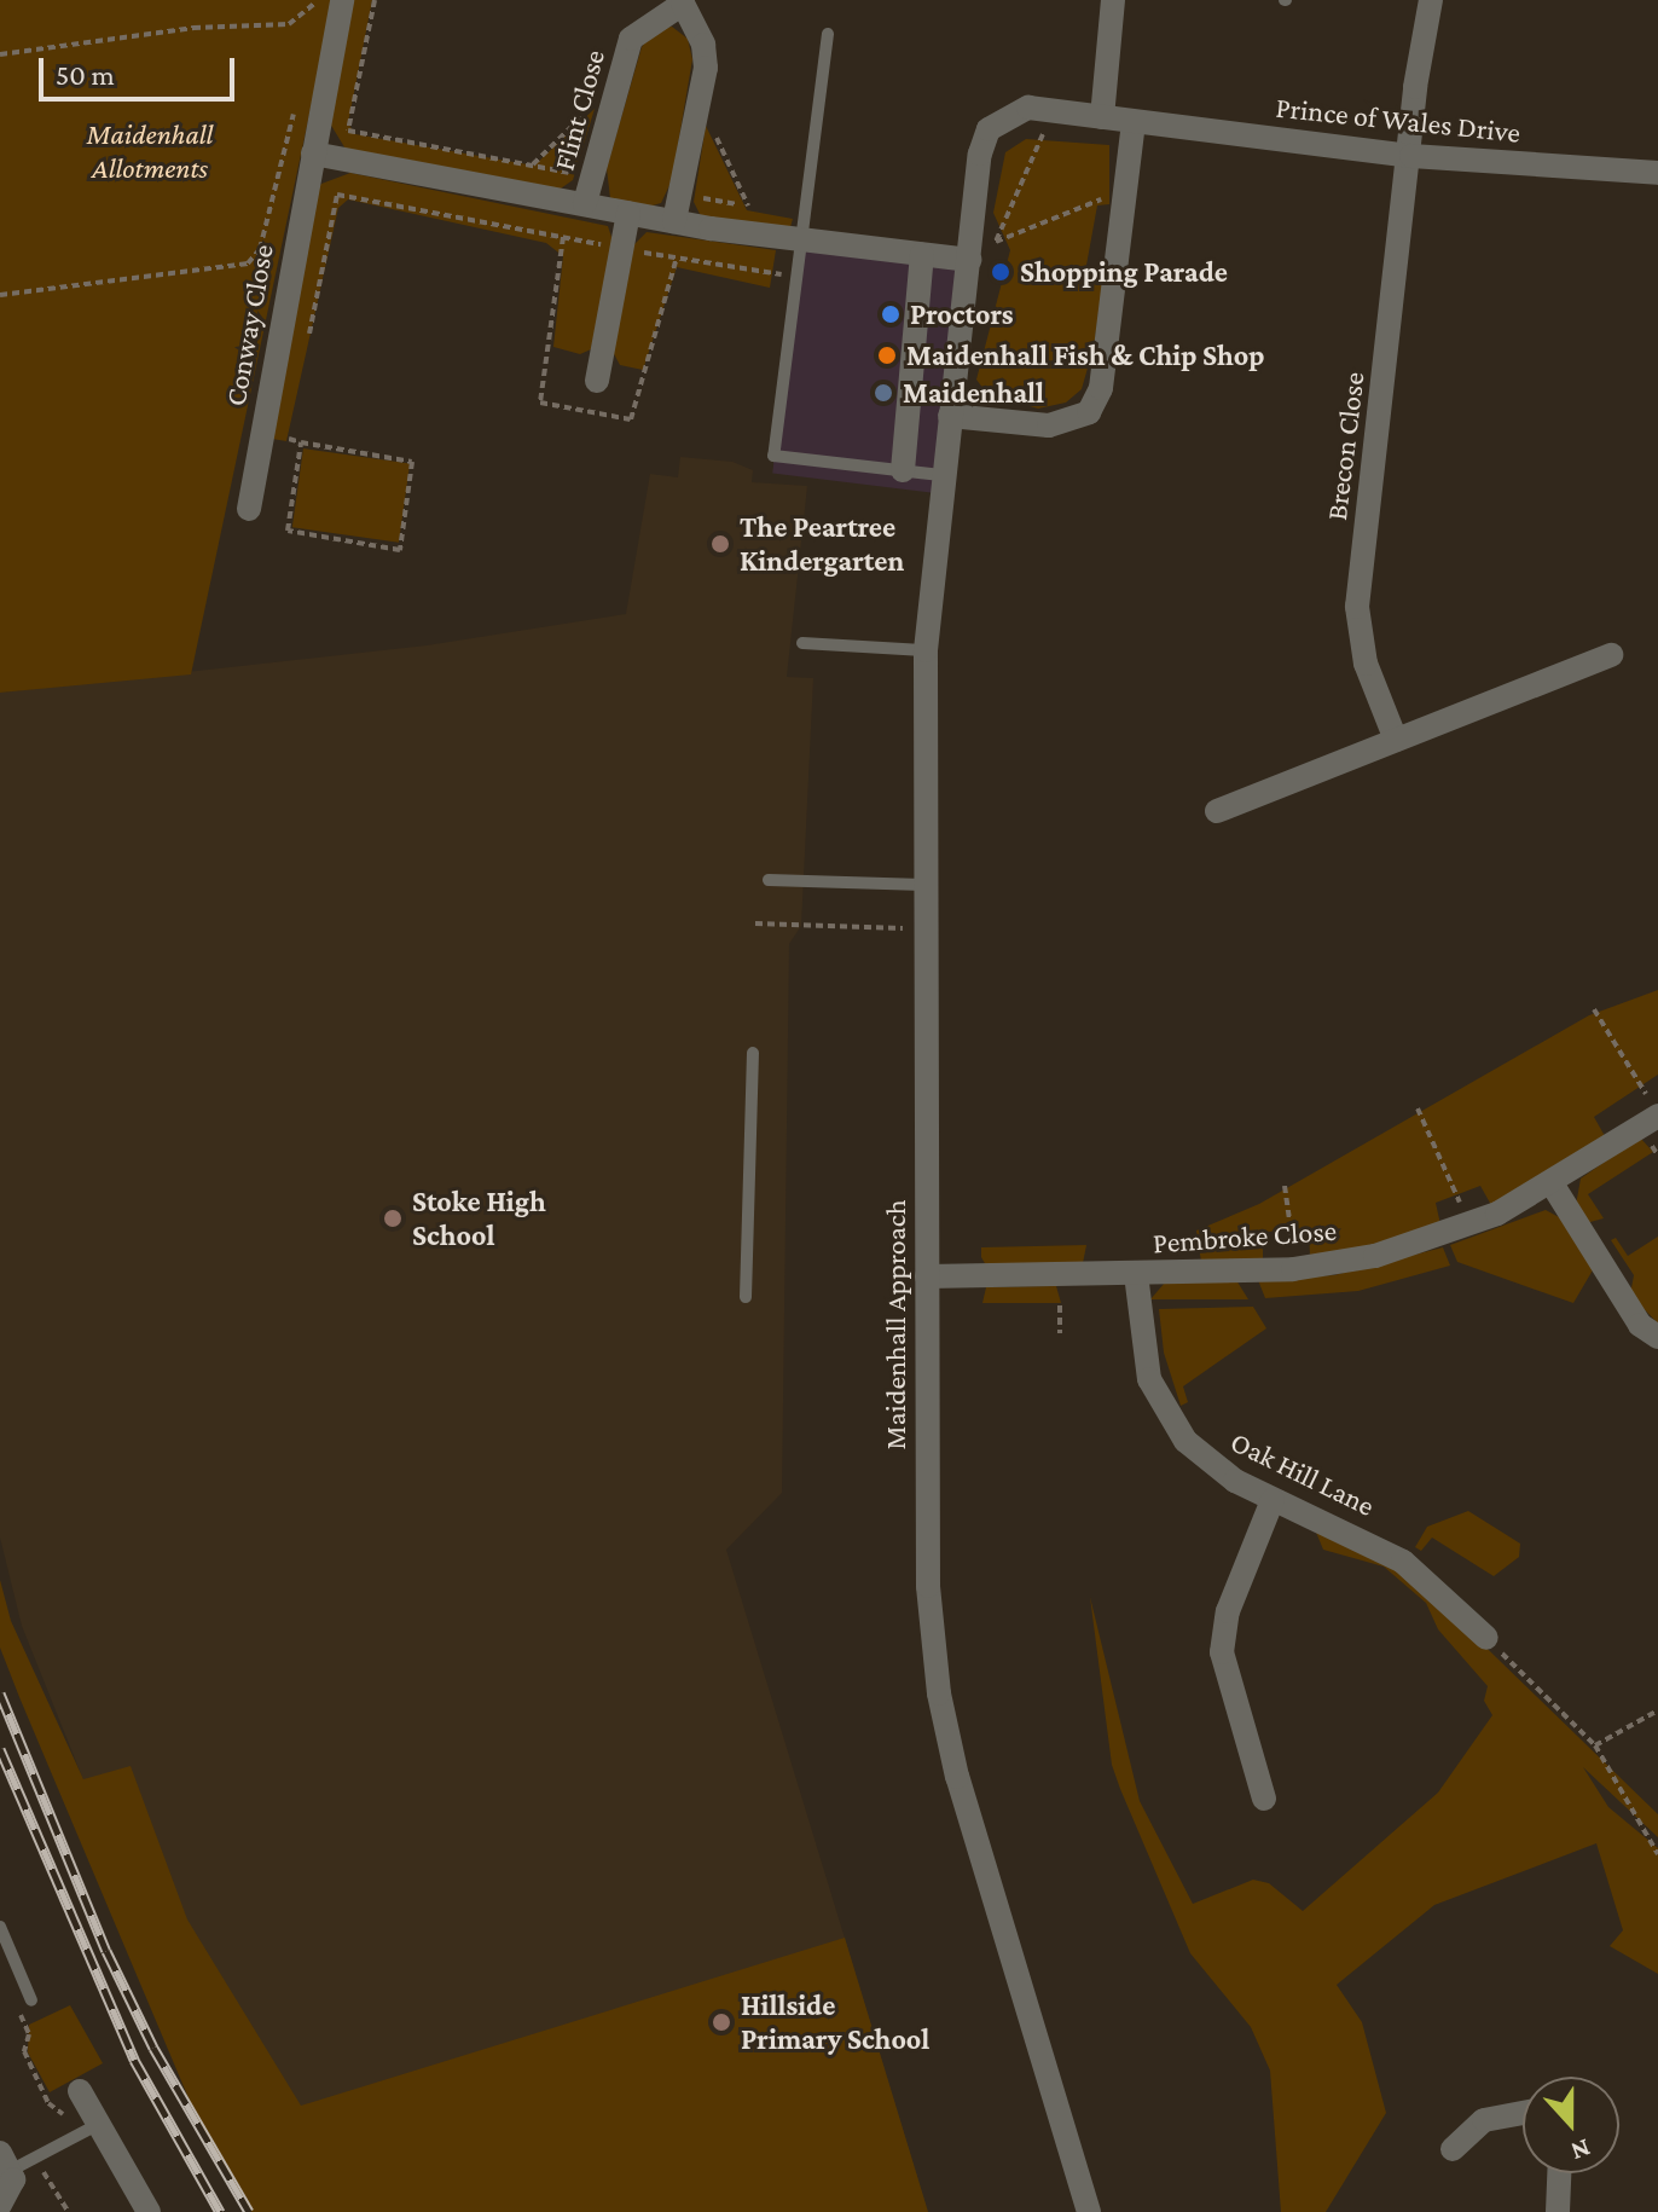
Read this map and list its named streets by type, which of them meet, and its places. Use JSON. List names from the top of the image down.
{
  "streets": {
    "street": [
      "Flint Close",
      "Prince of Wales Drive",
      "Conway Close",
      "Brecon Close",
      "Pembroke Close",
      "Maidenhall Approach",
      "Oak Hill Lane"
    ]
  },
  "crossings": [
    ["Prince of Wales Drive", "Brecon Close"],
    ["Prince of Wales Drive", "Maidenhall Approach"],
    ["Pembroke Close", "Maidenhall Approach"],
    ["Pembroke Close", "Oak Hill Lane"]
  ],
  "parks": ["Maidenhall Allotments"],
  "places": [
    "Shopping Parade",
    "Proctors",
    "Maidenhall Fish & Chip Shop",
    "Maidenhall",
    "The Peartree Kindergarten",
    "Stoke High School",
    "Hillside Primary School"
  ],
  "scale_bar": "50 m",
  "north": "bottom"
}
